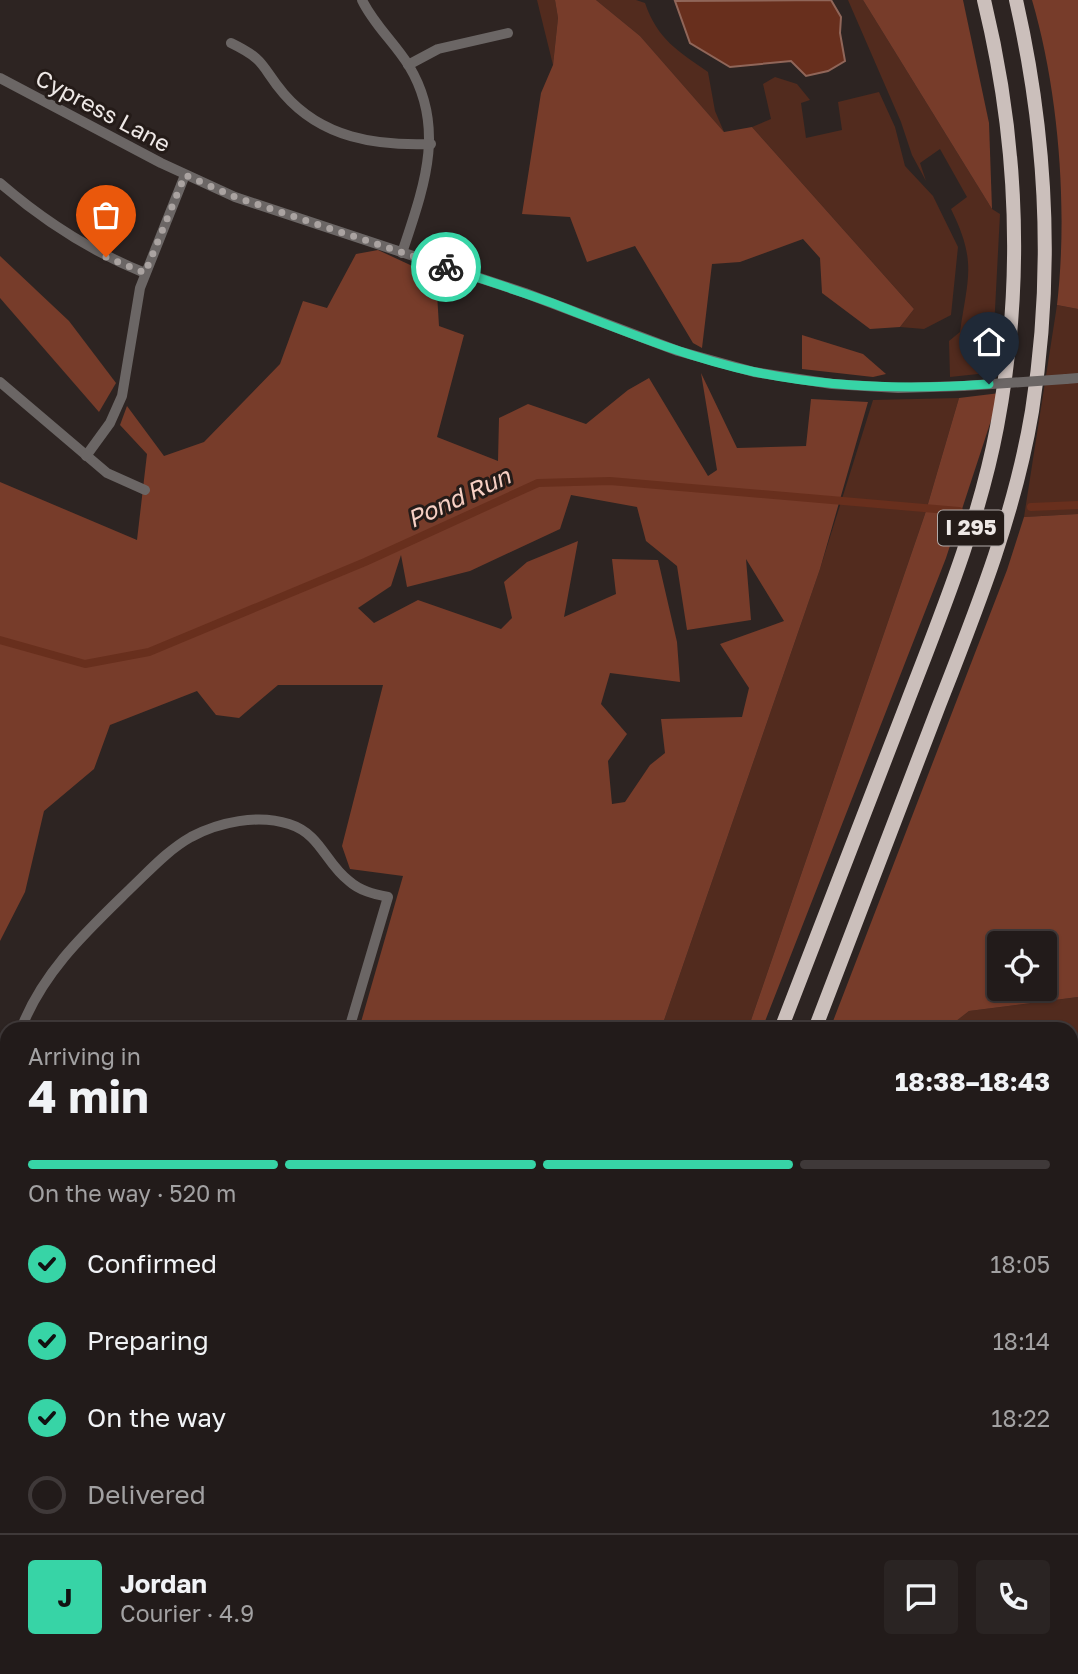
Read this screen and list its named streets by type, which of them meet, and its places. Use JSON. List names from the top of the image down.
{
  "streets": {
    "highway": ["I 295"],
    "street": ["Cypress Lane"]
  },
  "water": ["Pond Run"],
  "page": {
    "heading": ["4 min", "Arriving in", "18:38–18:43"],
    "panel": ["Jordan", "Courier · 4.9"],
    "bar": "On the way · 520 m",
    "list": [
      ["Confirmed", "18:05"],
      ["Preparing", "18:14"],
      ["On the way", "18:22"],
      "Delivered"
    ],
    "round": "J"
  }
}
